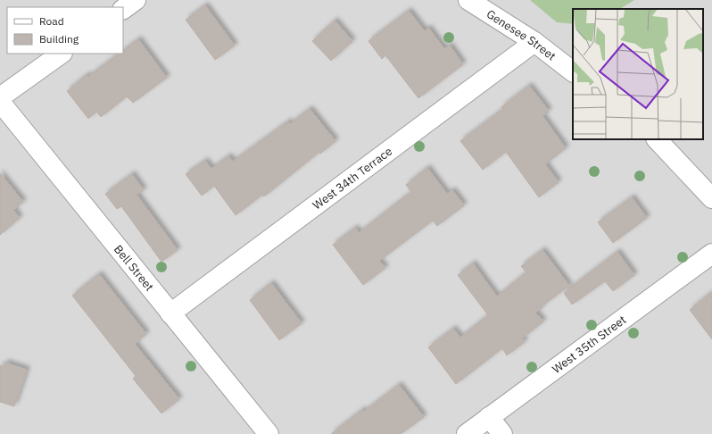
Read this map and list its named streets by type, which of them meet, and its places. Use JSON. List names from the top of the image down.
{
  "streets": {
    "street": [
      "Genesee Street",
      "West 34th Terrace",
      "Bell Street",
      "West 35th Street"
    ]
  },
  "crossings": [
    ["Genesee Street", "West 34th Terrace"],
    ["West 34th Terrace", "Bell Street"]
  ],
  "legend": ["Road", "Building"]
}
